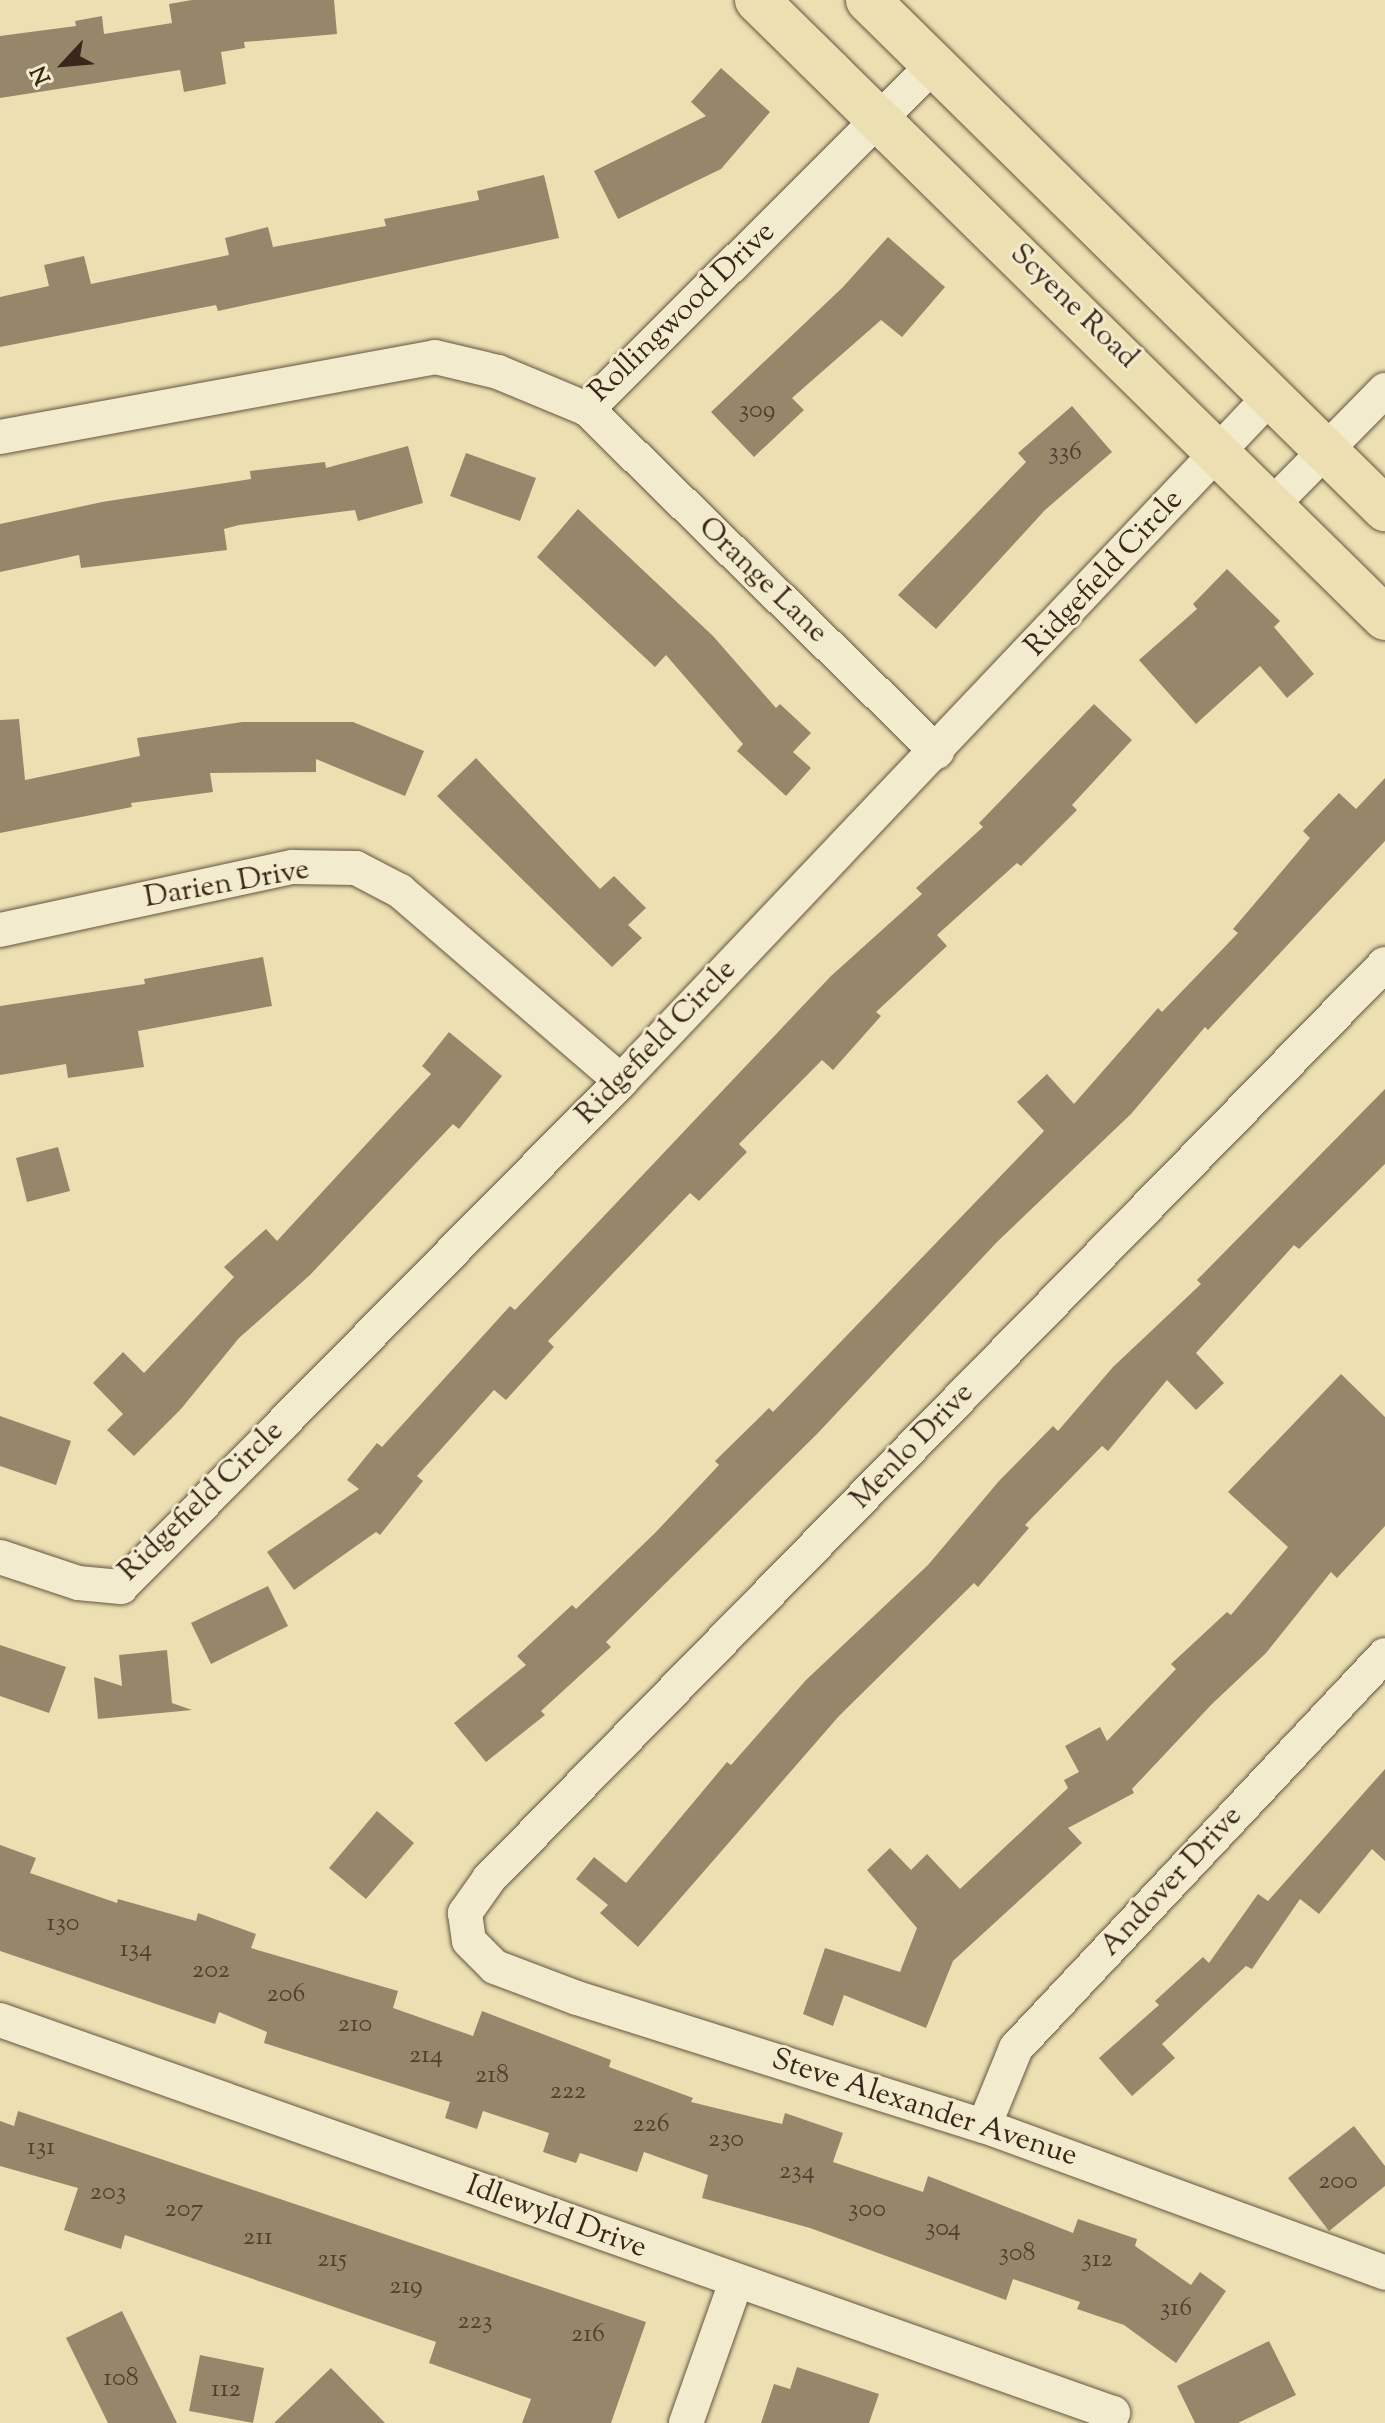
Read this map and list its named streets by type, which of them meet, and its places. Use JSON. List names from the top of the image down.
{
  "streets": {
    "main road": ["Scyene Road"],
    "street": [
      "Rollingwood Drive",
      "Ridgefield Circle",
      "Orange Lane",
      "Darien Drive",
      "Menlo Drive",
      "Andover Drive",
      "Steve Alexander Avenue",
      "Idlewyld Drive"
    ]
  },
  "crossings": [
    ["Scyene Road", "Rollingwood Drive"],
    ["Scyene Road", "Ridgefield Circle"],
    ["Rollingwood Drive", "Orange Lane"],
    ["Ridgefield Circle", "Orange Lane"],
    ["Ridgefield Circle", "Darien Drive"],
    ["Menlo Drive", "Steve Alexander Avenue"],
    ["Andover Drive", "Steve Alexander Avenue"]
  ],
  "house_numbers": [
    "309",
    "336",
    "130",
    "134",
    "202",
    "206",
    "210",
    "214",
    "218",
    "222",
    "226",
    "230",
    "131",
    "234",
    "200",
    "203",
    "207",
    "300",
    "304",
    "211",
    "308",
    "215",
    "312",
    "219",
    "316",
    "223",
    "216",
    "108",
    "112"
  ],
  "north": "bottom left"
}
